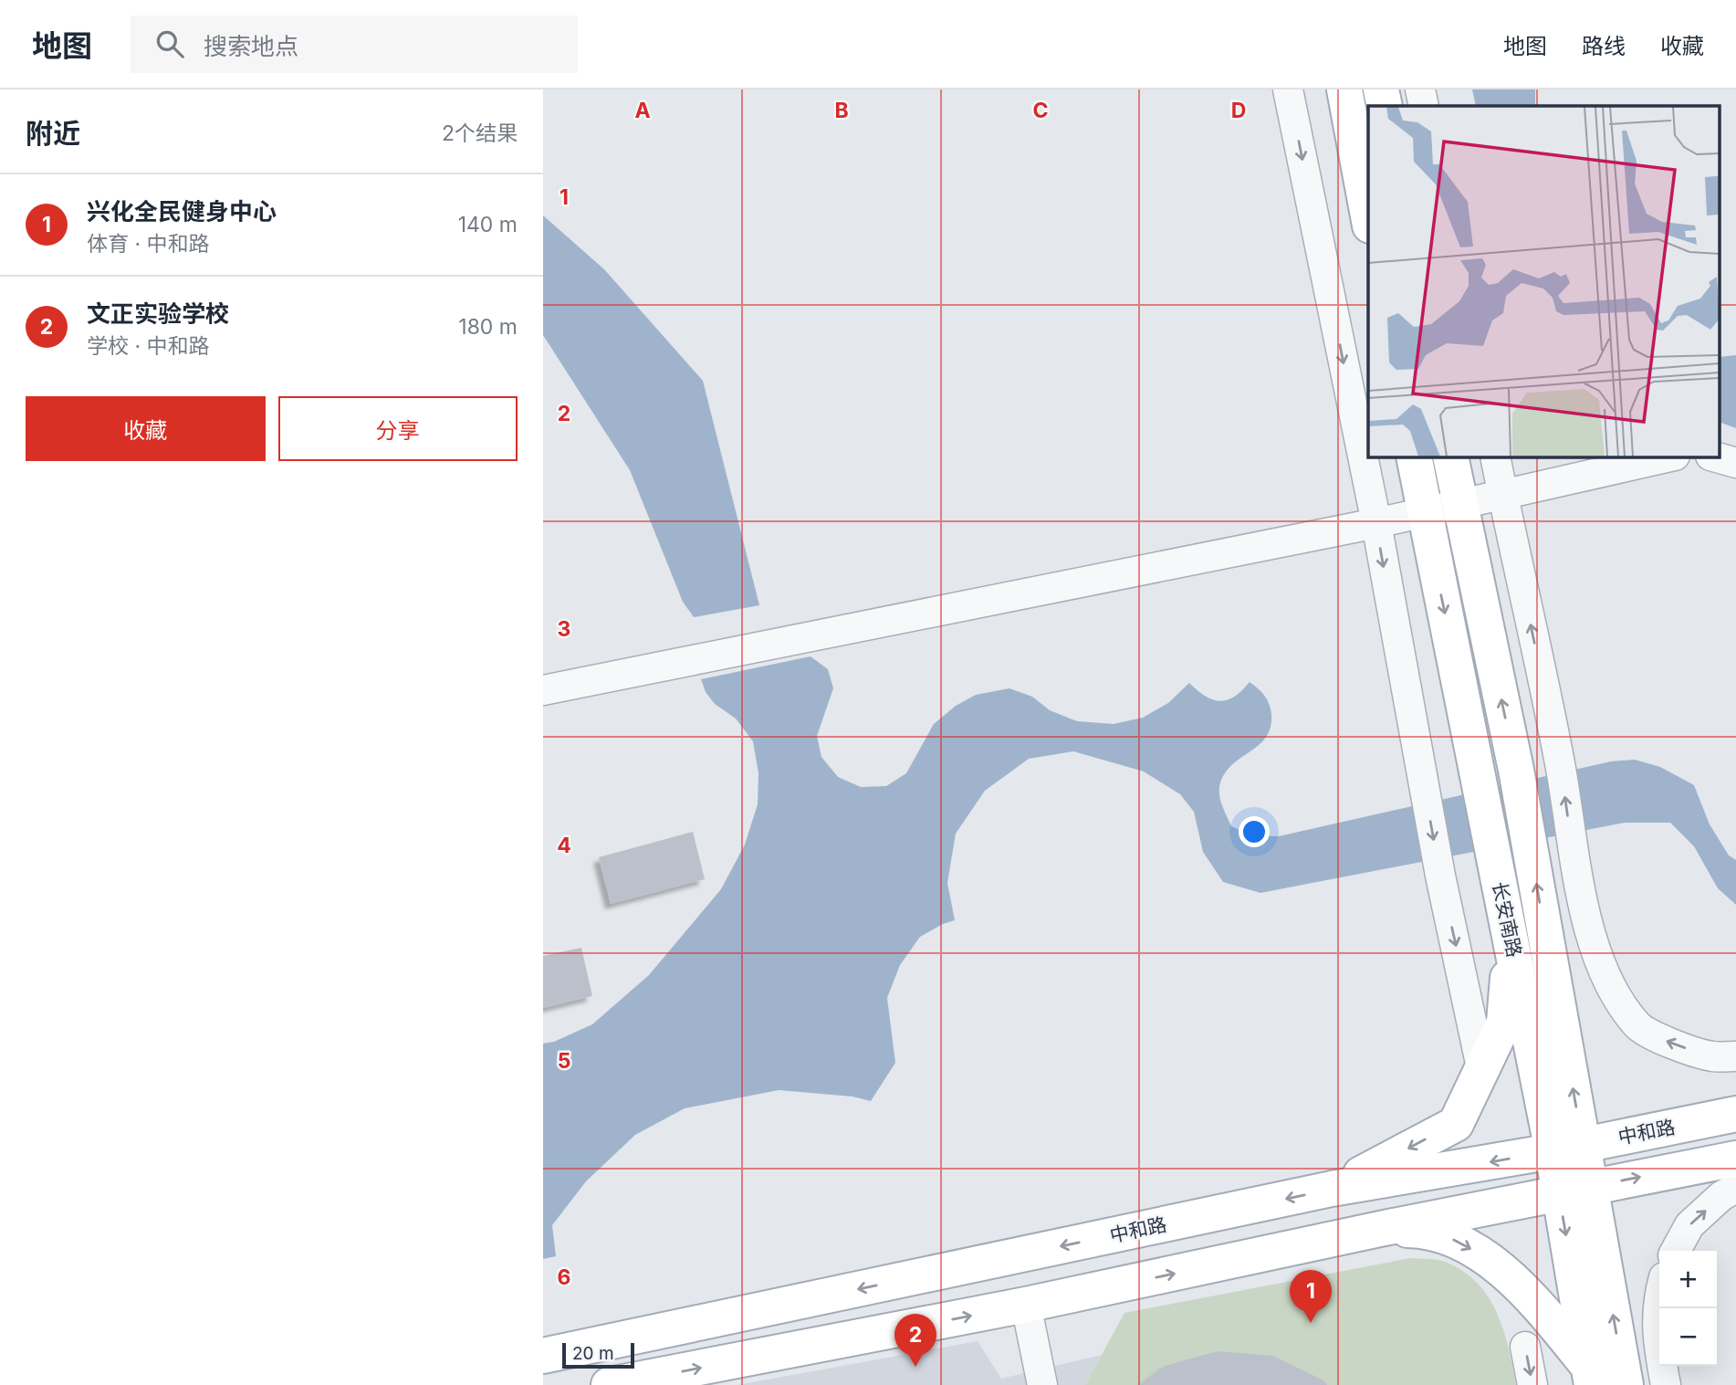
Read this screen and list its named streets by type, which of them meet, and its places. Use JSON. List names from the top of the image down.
{
  "streets": {
    "main road": ["长安南路", "中和路"]
  },
  "crossings": [
    ["长安南路", "中和路"]
  ],
  "scale_bar": "20 m",
  "page": {
    "header": "地图",
    "search": "搜索地点",
    "nav": ["地图", "路线", "收藏"],
    "heading": ["附近", "2个结果"],
    "list": [
      {
        "mark": "1",
        "name": "兴化全民健身中心",
        "note": "体育 · 中和路",
        "value": "140 m"
      },
      {
        "mark": "2",
        "name": "文正实验学校",
        "note": "学校 · 中和路",
        "value": "180 m"
      }
    ],
    "buttons": ["收藏", "分享"],
    "map_buttons": ["+", "−"],
    "pins": ["1", "2"],
    "scale": "20 m"
  },
  "grid": {
    "columns": [
      "A",
      "B",
      "C",
      "D"
    ],
    "rows": [
      "1",
      "2",
      "3",
      "4",
      "5",
      "6"
    ]
  }
}
